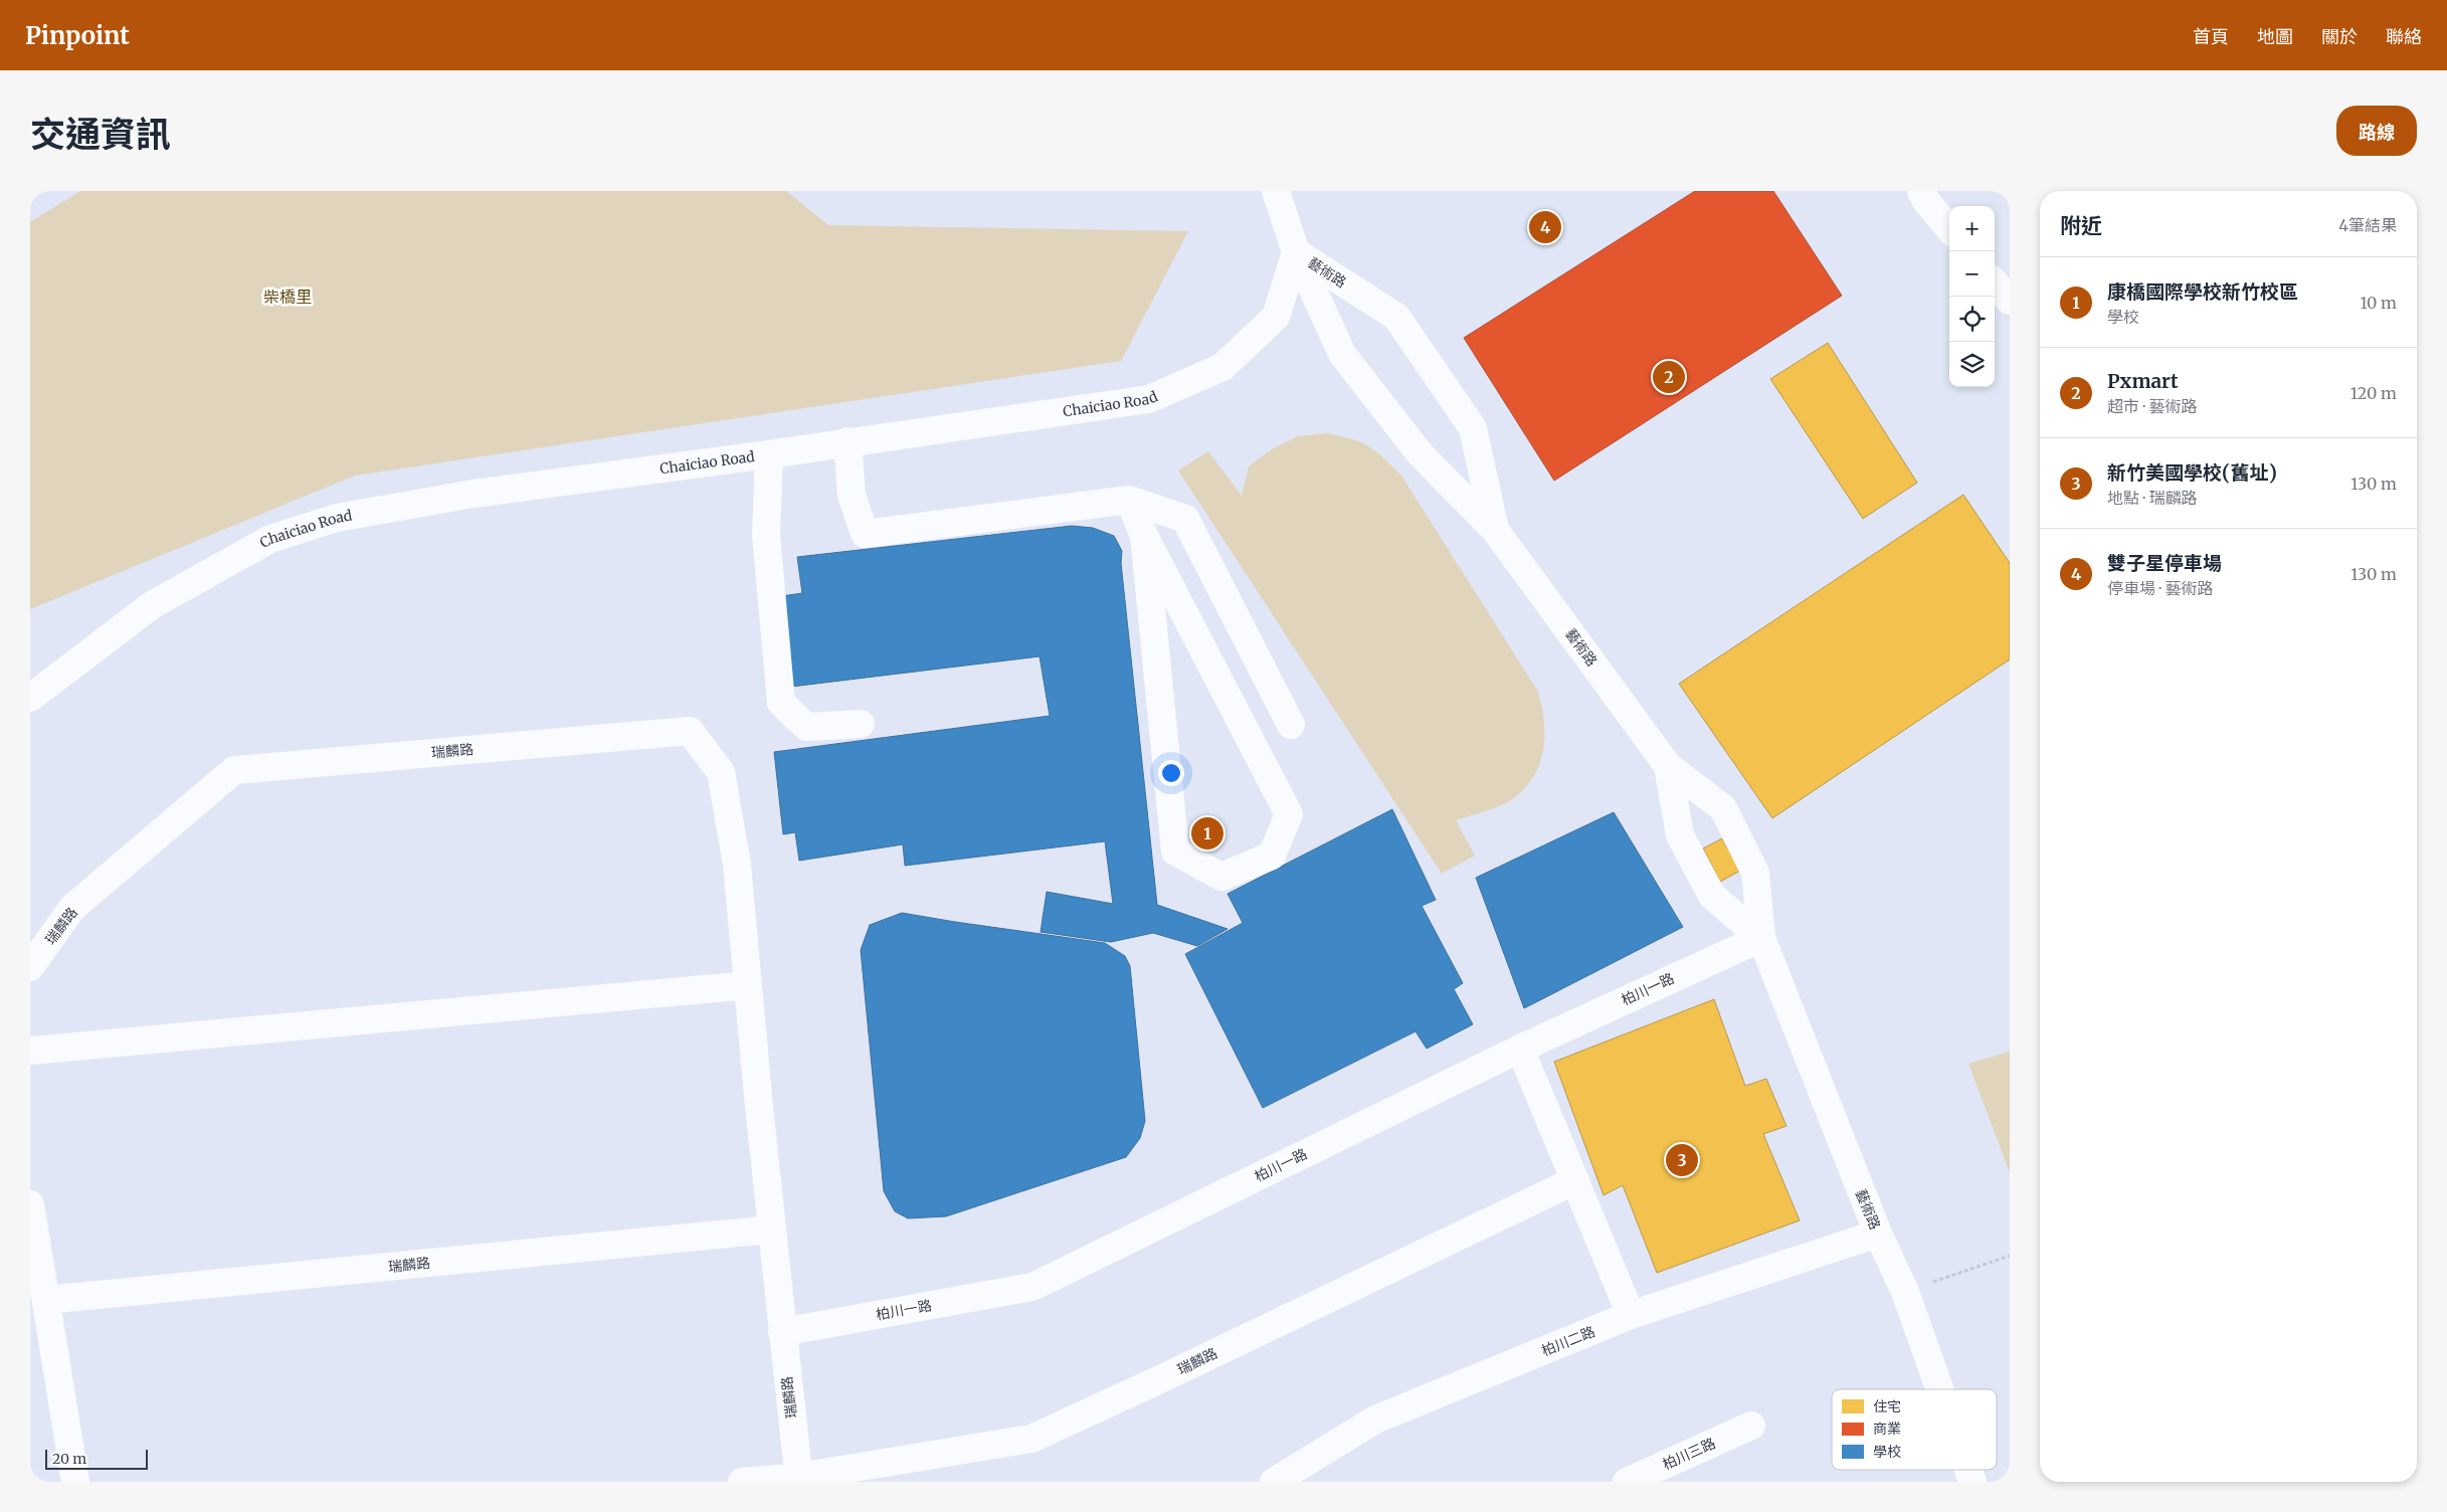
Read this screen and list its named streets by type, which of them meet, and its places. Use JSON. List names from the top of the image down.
{
  "streets": {
    "street": [
      "藝術路",
      "Chaiciao Road",
      "瑞麟路",
      "柏川一路",
      "柏川二路",
      "柏川三路"
    ]
  },
  "crossings": [
    ["藝術路", "Chaiciao Road"],
    ["藝術路", "柏川一路"],
    ["藝術路", "柏川二路"],
    ["瑞麟路", "柏川一路"]
  ],
  "districts": ["柴橋里"],
  "legend": ["住宅", "商業", "學校"],
  "scale_bar": "20 m",
  "page": {
    "header": "Pinpoint",
    "nav": [
      "首頁",
      "地圖",
      "關於",
      "聯絡"
    ],
    "title": "交通資訊",
    "buttons": "路線",
    "heading": ["附近", "4筆結果"],
    "map_buttons": ["+", "−"],
    "pins": [
      "4",
      "2",
      "1",
      "3"
    ],
    "list": [
      {
        "mark": "1",
        "name": "康橋國際學校新竹校區",
        "note": "學校",
        "value": "10 m"
      },
      {
        "mark": "2",
        "name": "Pxmart",
        "note": "超市 · 藝術路",
        "value": "120 m"
      },
      {
        "mark": "3",
        "name": "新竹美國學校(舊址)",
        "note": "地點 · 瑞麟路",
        "value": "130 m"
      },
      {
        "mark": "4",
        "name": "雙子星停車場",
        "note": "停車場 · 藝術路",
        "value": "130 m"
      }
    ],
    "scale": "20 m"
  }
}
